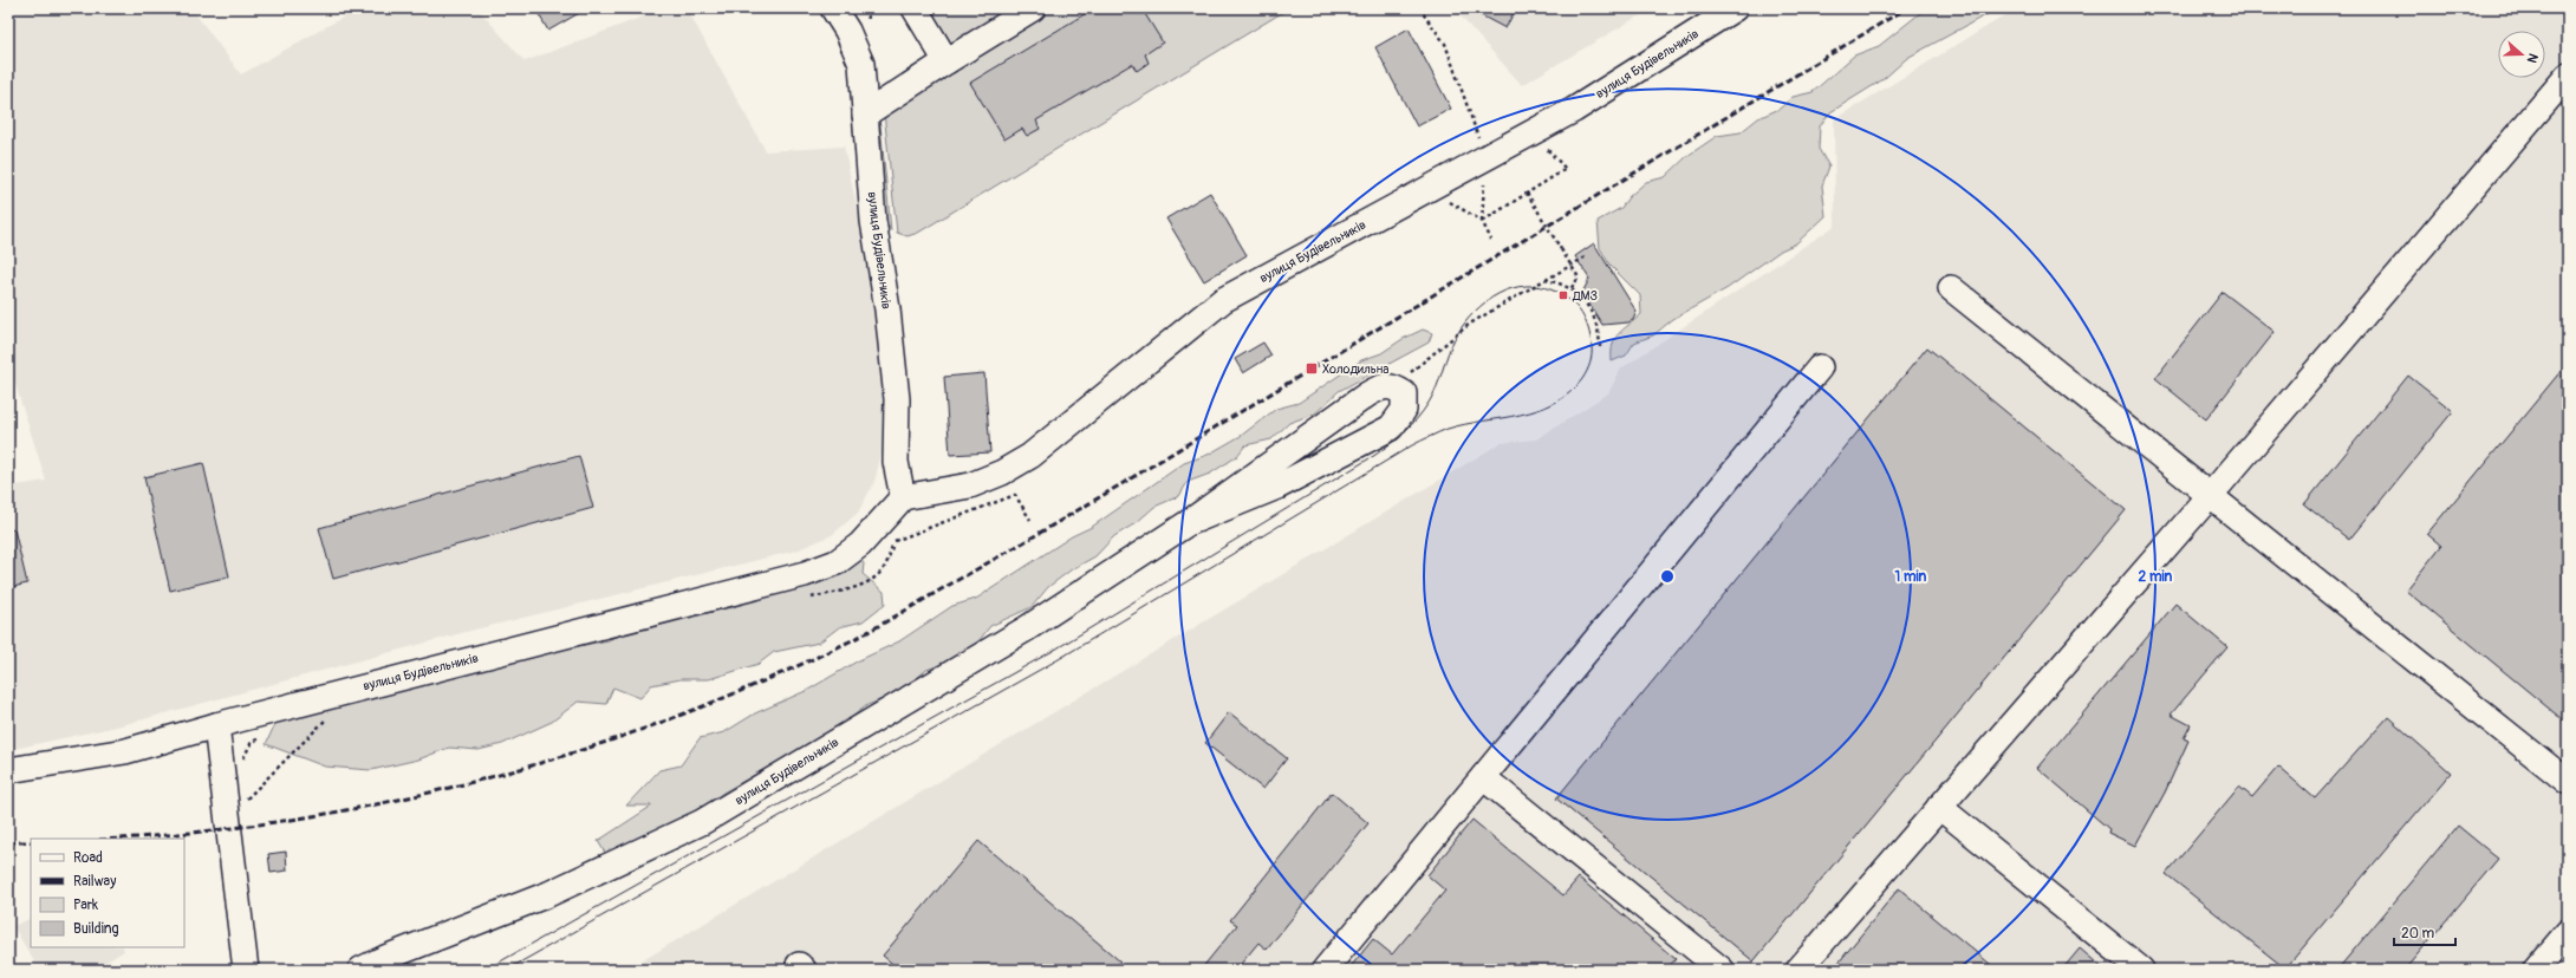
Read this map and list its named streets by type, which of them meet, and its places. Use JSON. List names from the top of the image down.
{
  "streets": {
    "street": ["вулиця Будівельників"]
  },
  "places": {
    "transit": ["ДМЗ", "Холодильна"]
  },
  "legend": [
    "Road",
    "Railway",
    "Park",
    "Building"
  ],
  "scale_bar": "20 m",
  "north": "right",
  "rings": ["1 min", "2 min"]
}
